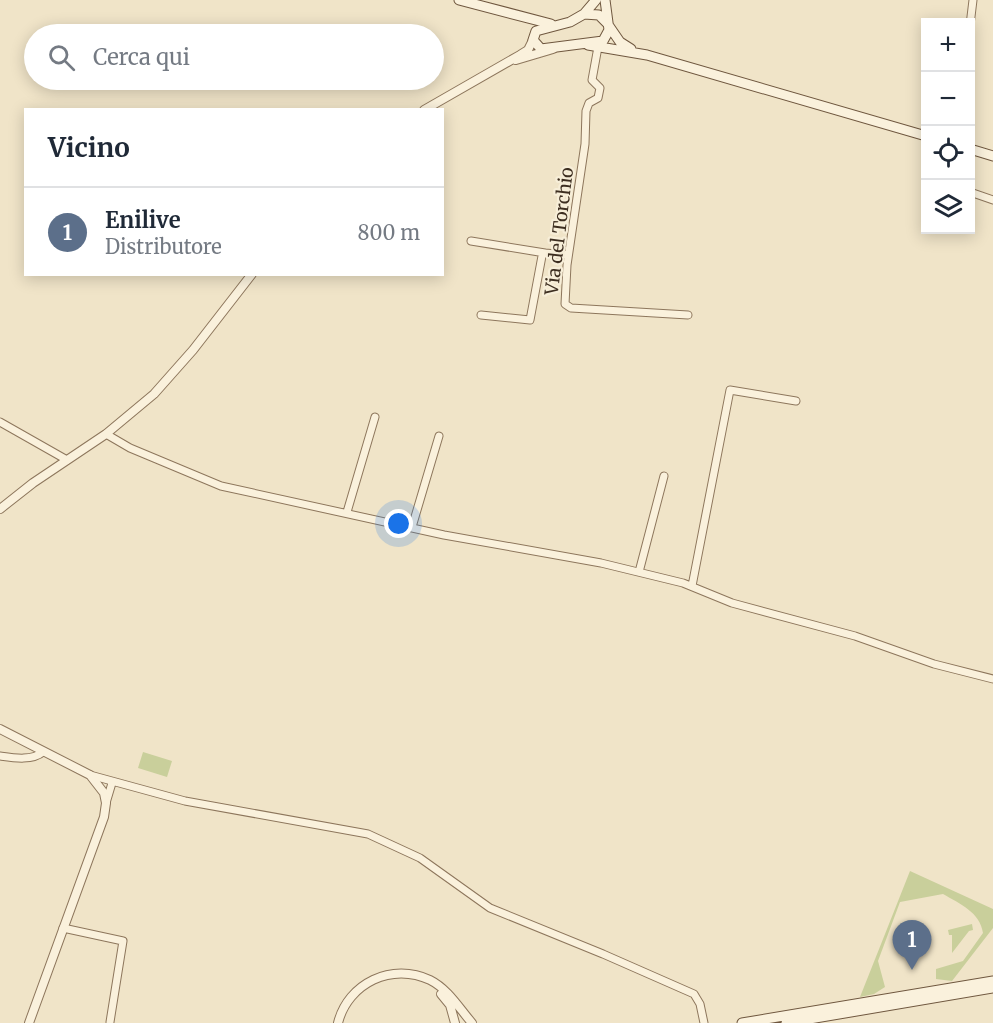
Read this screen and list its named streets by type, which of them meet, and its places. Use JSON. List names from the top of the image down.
{
  "streets": {
    "street": ["Via del Torchio"]
  },
  "page": {
    "map_buttons": ["+", "−"],
    "search": "Cerca qui",
    "heading": "Vicino",
    "list": [
      {
        "mark": "1",
        "name": "Enilive",
        "note": "Distributore",
        "value": "800 m"
      }
    ],
    "pins": "1"
  }
}
